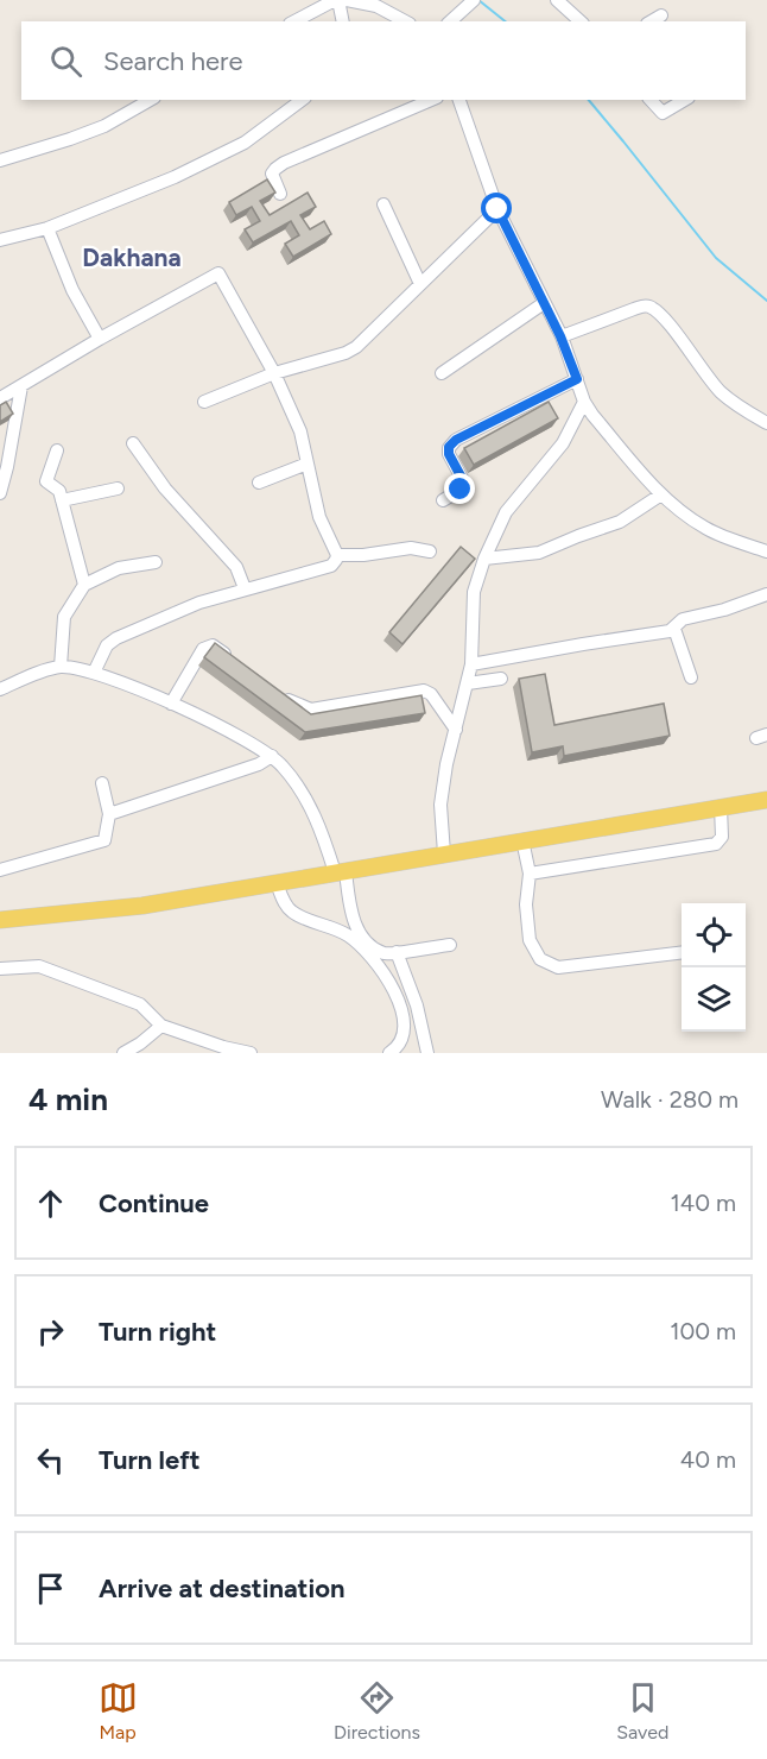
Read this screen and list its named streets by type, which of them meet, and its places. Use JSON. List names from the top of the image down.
{
  "districts": ["Dakhana"],
  "page": {
    "search": "Search here",
    "heading": ["4 min", "Walk · 280 m"],
    "list": [
      ["Continue", "140 m"],
      ["Turn right", "100 m"],
      ["Turn left", "40 m"],
      "Arrive at destination"
    ],
    "nav": ["Map", "Directions", "Saved"]
  }
}
